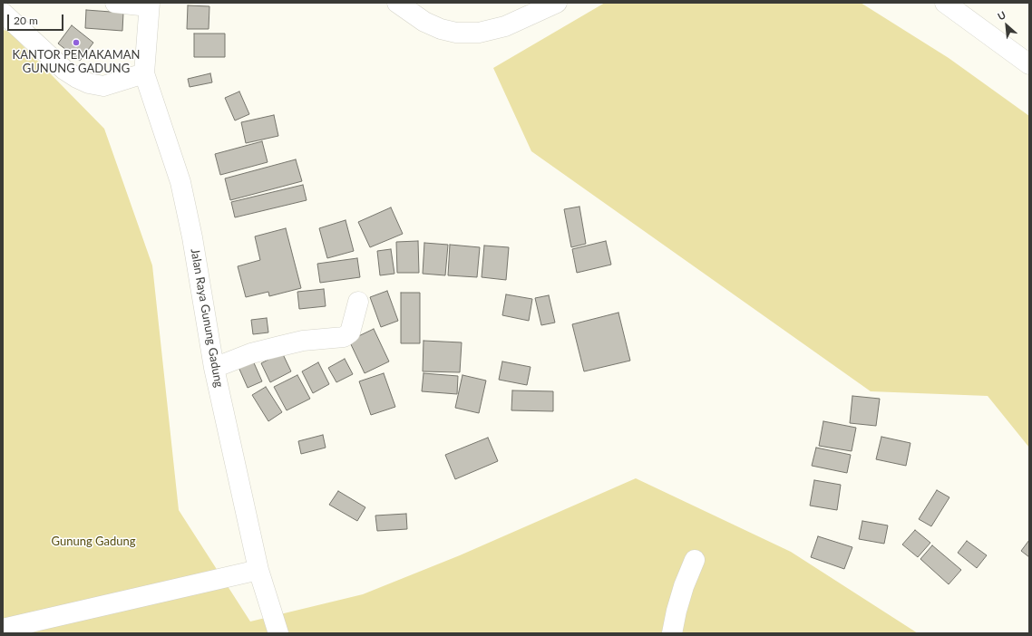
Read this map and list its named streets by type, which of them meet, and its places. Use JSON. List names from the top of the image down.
{
  "streets": {
    "street": ["Jalan Raya Gunung Gadung"]
  },
  "parks": ["Gunung Gadung"],
  "places": ["KANTOR PEMAKAMAN GUNUNG GADUNG"],
  "scale_bar": "20 m",
  "north": "top left"
}
